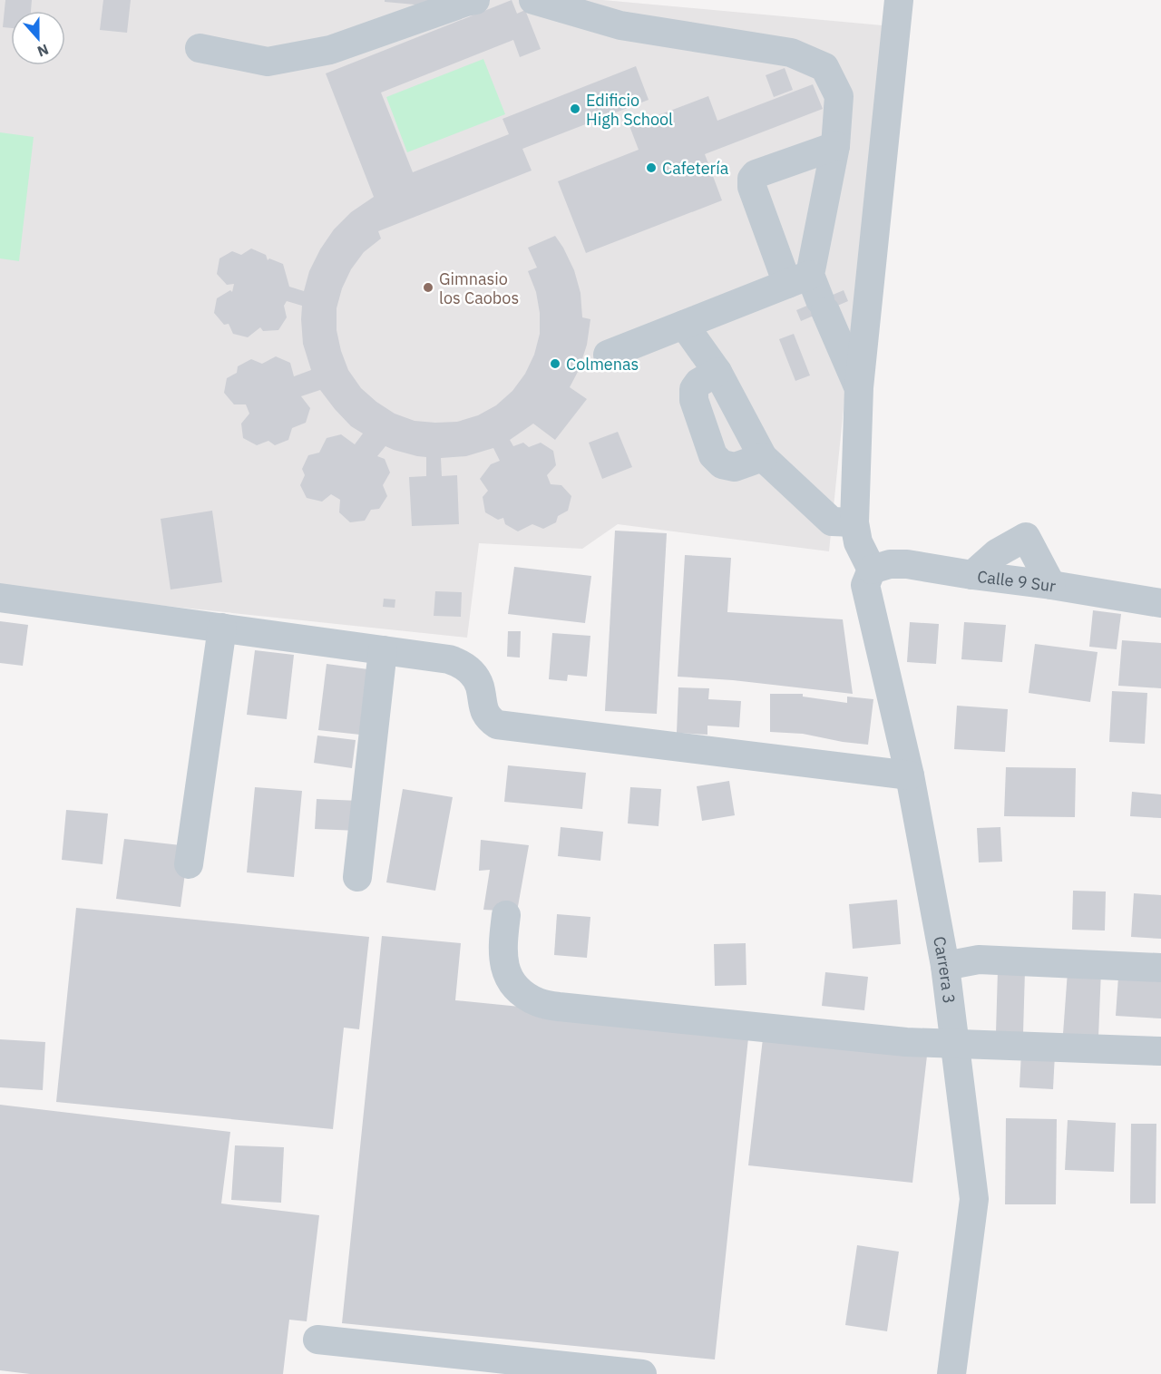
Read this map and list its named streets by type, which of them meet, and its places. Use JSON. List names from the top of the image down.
{
  "streets": {
    "street": ["Calle 9 Sur", "Carrera 3"]
  },
  "crossings": [
    ["Calle 9 Sur", "Carrera 3"]
  ],
  "places": [
    "Edificio High School",
    "Cafetería",
    "Gimnasio los Caobos",
    "Colmenas"
  ],
  "north": "bottom"
}
